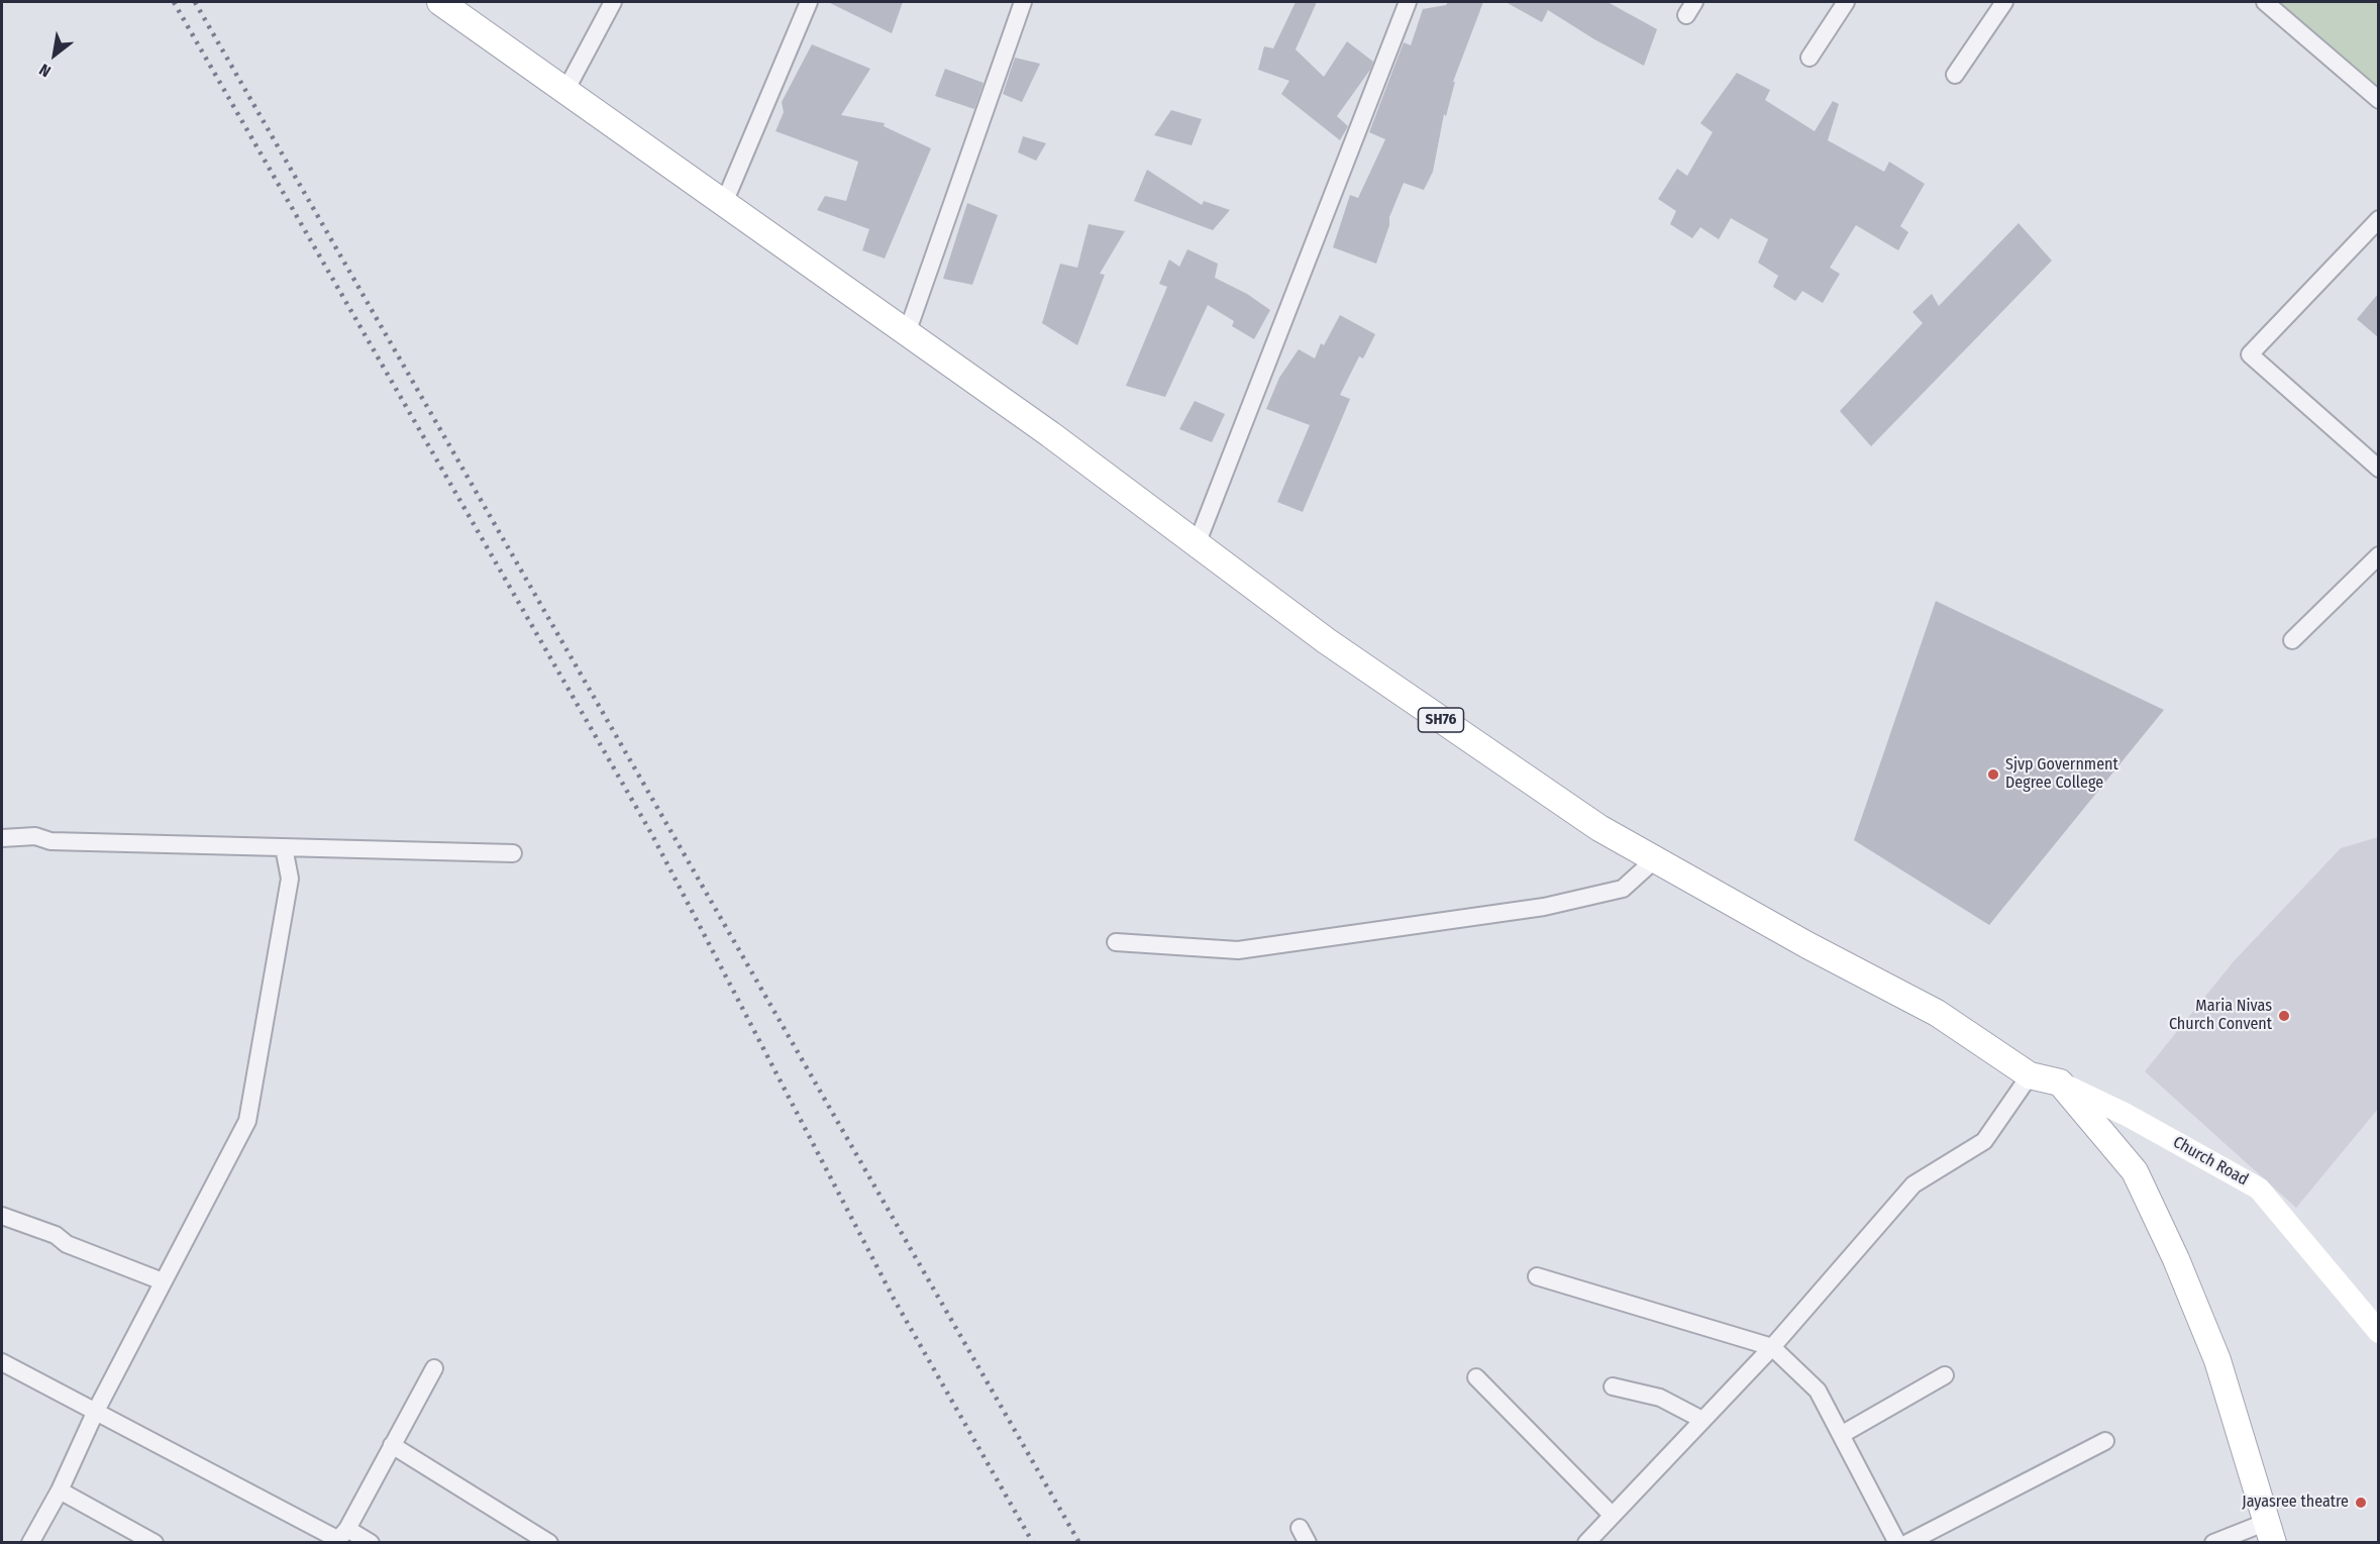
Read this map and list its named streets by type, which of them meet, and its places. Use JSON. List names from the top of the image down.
{
  "streets": {
    "main road": ["SH76"],
    "street": ["Church Road"]
  },
  "crossings": [
    ["SH76", "Church Road"]
  ],
  "places": ["Sjvp Government Degree College", "Maria Nivas Church Convent", "Jayasree theatre"],
  "north": "bottom left"
}
